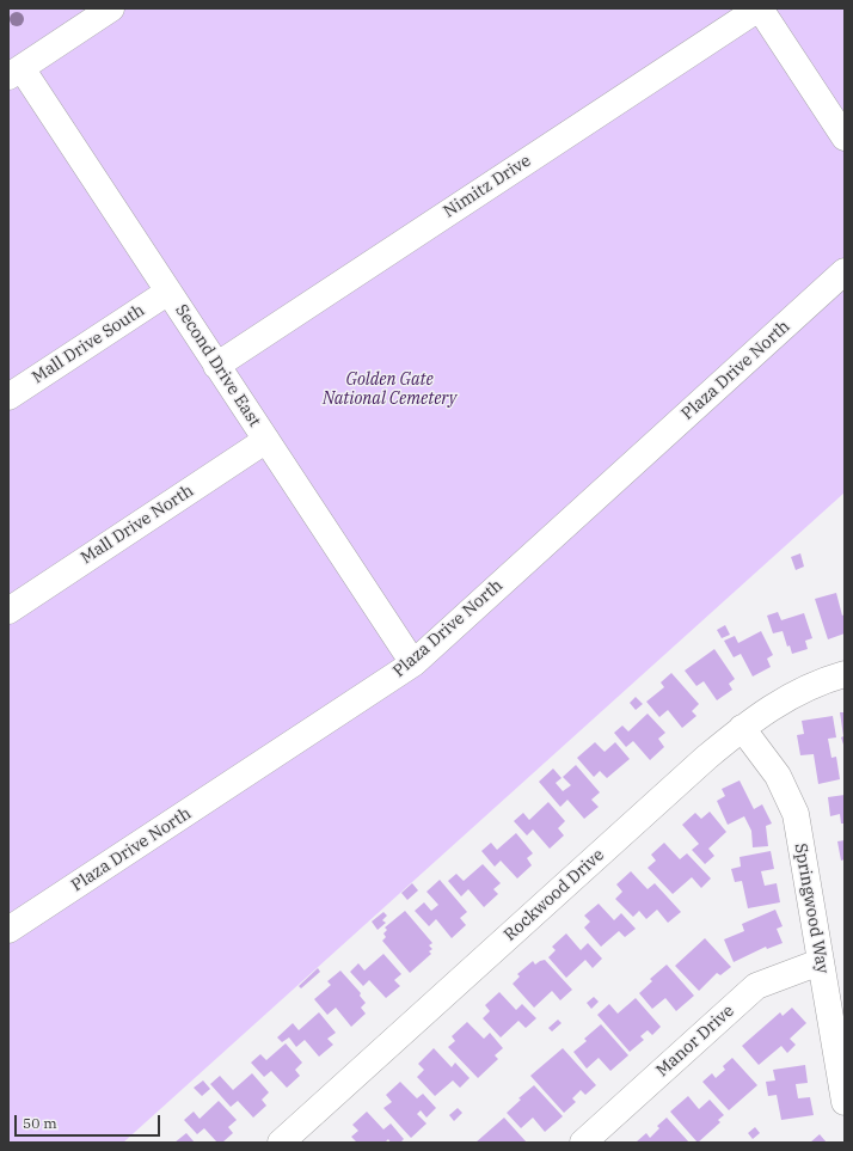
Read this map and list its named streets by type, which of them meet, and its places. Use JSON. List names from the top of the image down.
{
  "streets": {
    "street": [
      "Nimitz Drive",
      "Mall Drive South",
      "Second Drive East",
      "Plaza Drive North",
      "Mall Drive North",
      "Rockwood Drive",
      "Springwood Way",
      "Manor Drive"
    ]
  },
  "crossings": [
    ["Nimitz Drive", "Second Drive East"],
    ["Mall Drive South", "Second Drive East"],
    ["Second Drive East", "Plaza Drive North"],
    ["Second Drive East", "Mall Drive North"],
    ["Rockwood Drive", "Springwood Way"],
    ["Springwood Way", "Manor Drive"]
  ],
  "parks": ["Golden Gate National Cemetery"],
  "scale_bar": "50 m"
}
